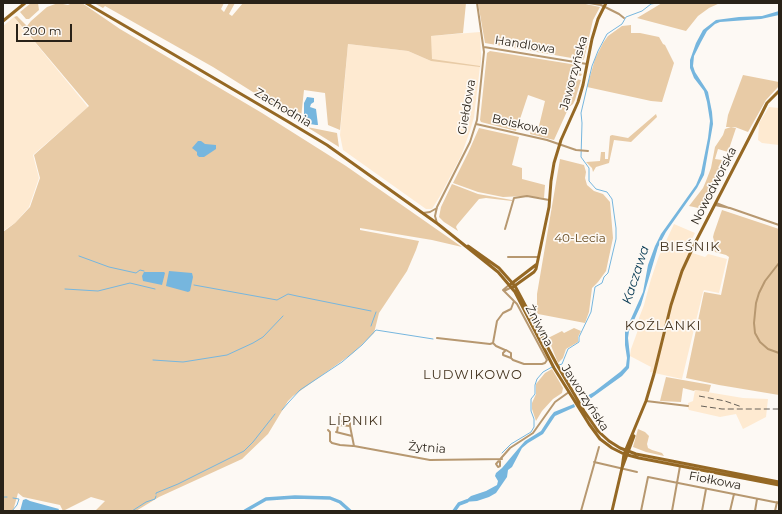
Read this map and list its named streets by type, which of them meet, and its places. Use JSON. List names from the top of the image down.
{
  "streets": {
    "main road": ["Jaworzyńska", "Zachodnia", "Nowodworska"],
    "street": [
      "Handlowa",
      "Giełdowa",
      "Boiskowa",
      "Żniwna",
      "Żytnia",
      "Fiołkowa"
    ]
  },
  "crossings": [
    ["Handlowa", "Jaworzyńska"],
    ["Handlowa", "Giełdowa"],
    ["Jaworzyńska", "Zachodnia"],
    ["Jaworzyńska", "Boiskowa"],
    ["Jaworzyńska", "Nowodworska"],
    ["Jaworzyńska", "Żniwna"],
    ["Jaworzyńska", "Żytnia"],
    ["Giełdowa", "Zachodnia"],
    ["Giełdowa", "Boiskowa"],
    ["Zachodnia", "Żniwna"]
  ],
  "districts": [
    "BIEŚNIK",
    "KOŹLANKI",
    "LUDWIKOWO",
    "LIPNIKI"
  ],
  "water": ["Kaczawa"],
  "parks": ["40-Lecia"],
  "scale_bar": "200 m"
}
